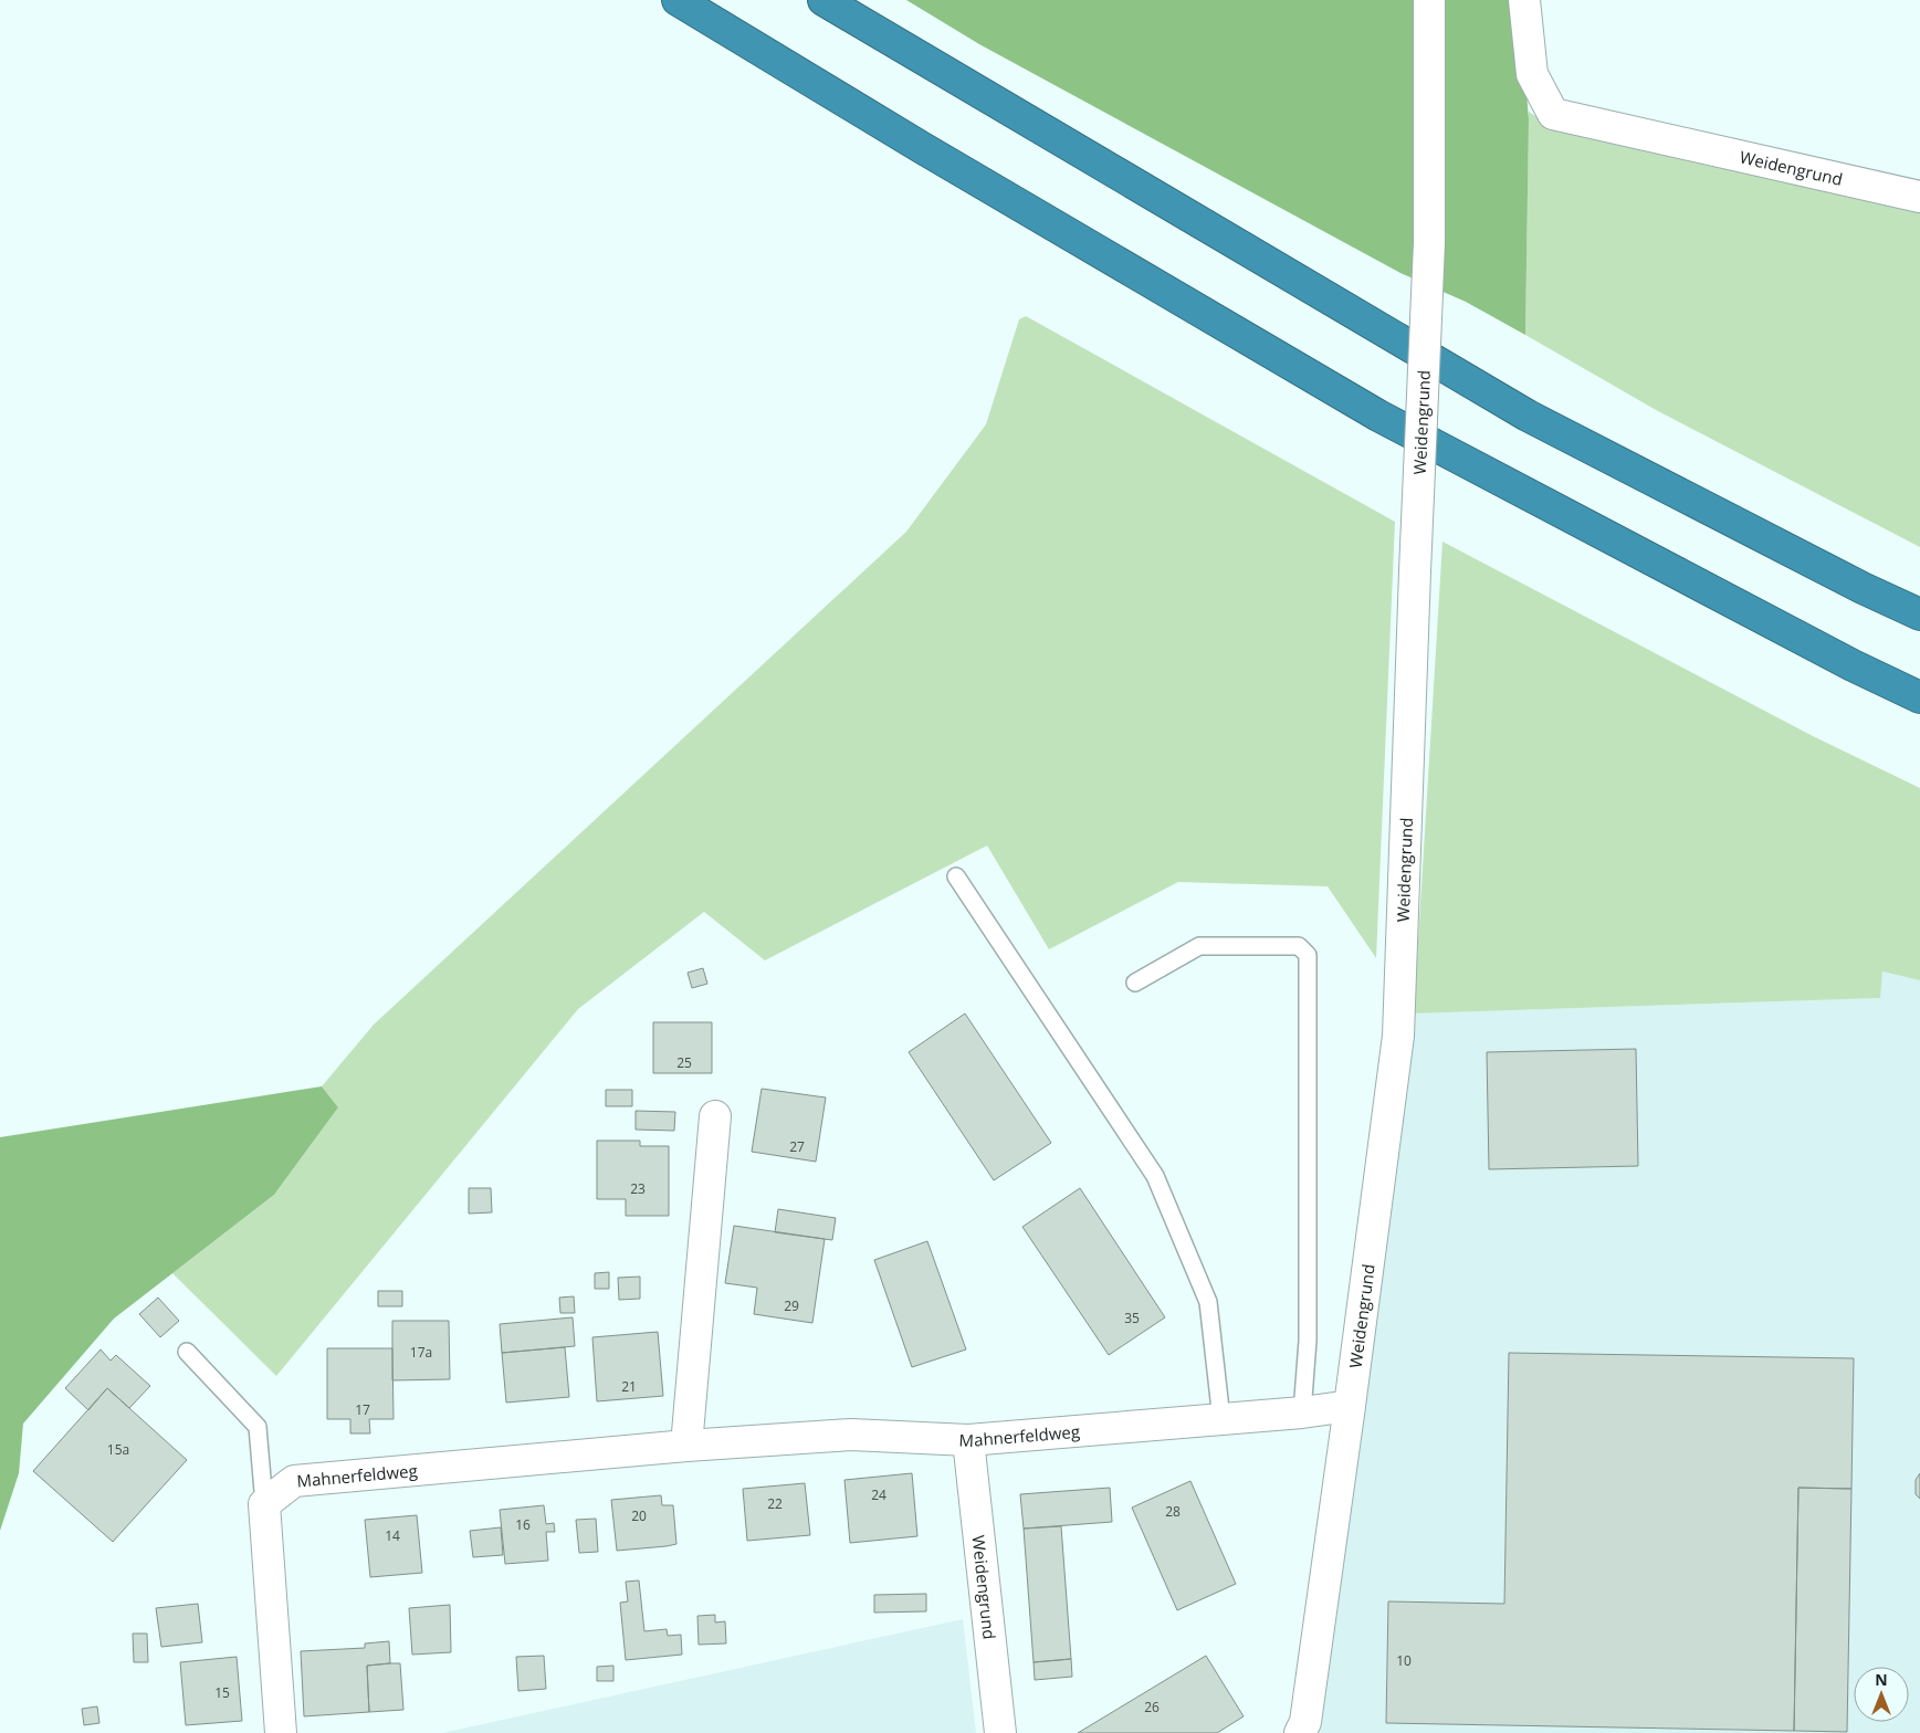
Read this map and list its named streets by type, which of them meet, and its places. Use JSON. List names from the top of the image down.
{
  "streets": {
    "street": ["Weidengrund", "Mahnerfeldweg"]
  },
  "crossings": [
    ["Weidengrund", "Mahnerfeldweg"]
  ],
  "house_numbers": [
    "25",
    "27",
    "23",
    "29",
    "35",
    "17a",
    "21",
    "17",
    "15a",
    "24",
    "22",
    "28",
    "20",
    "16",
    "14",
    "10",
    "15",
    "26"
  ],
  "north": "top"
}
